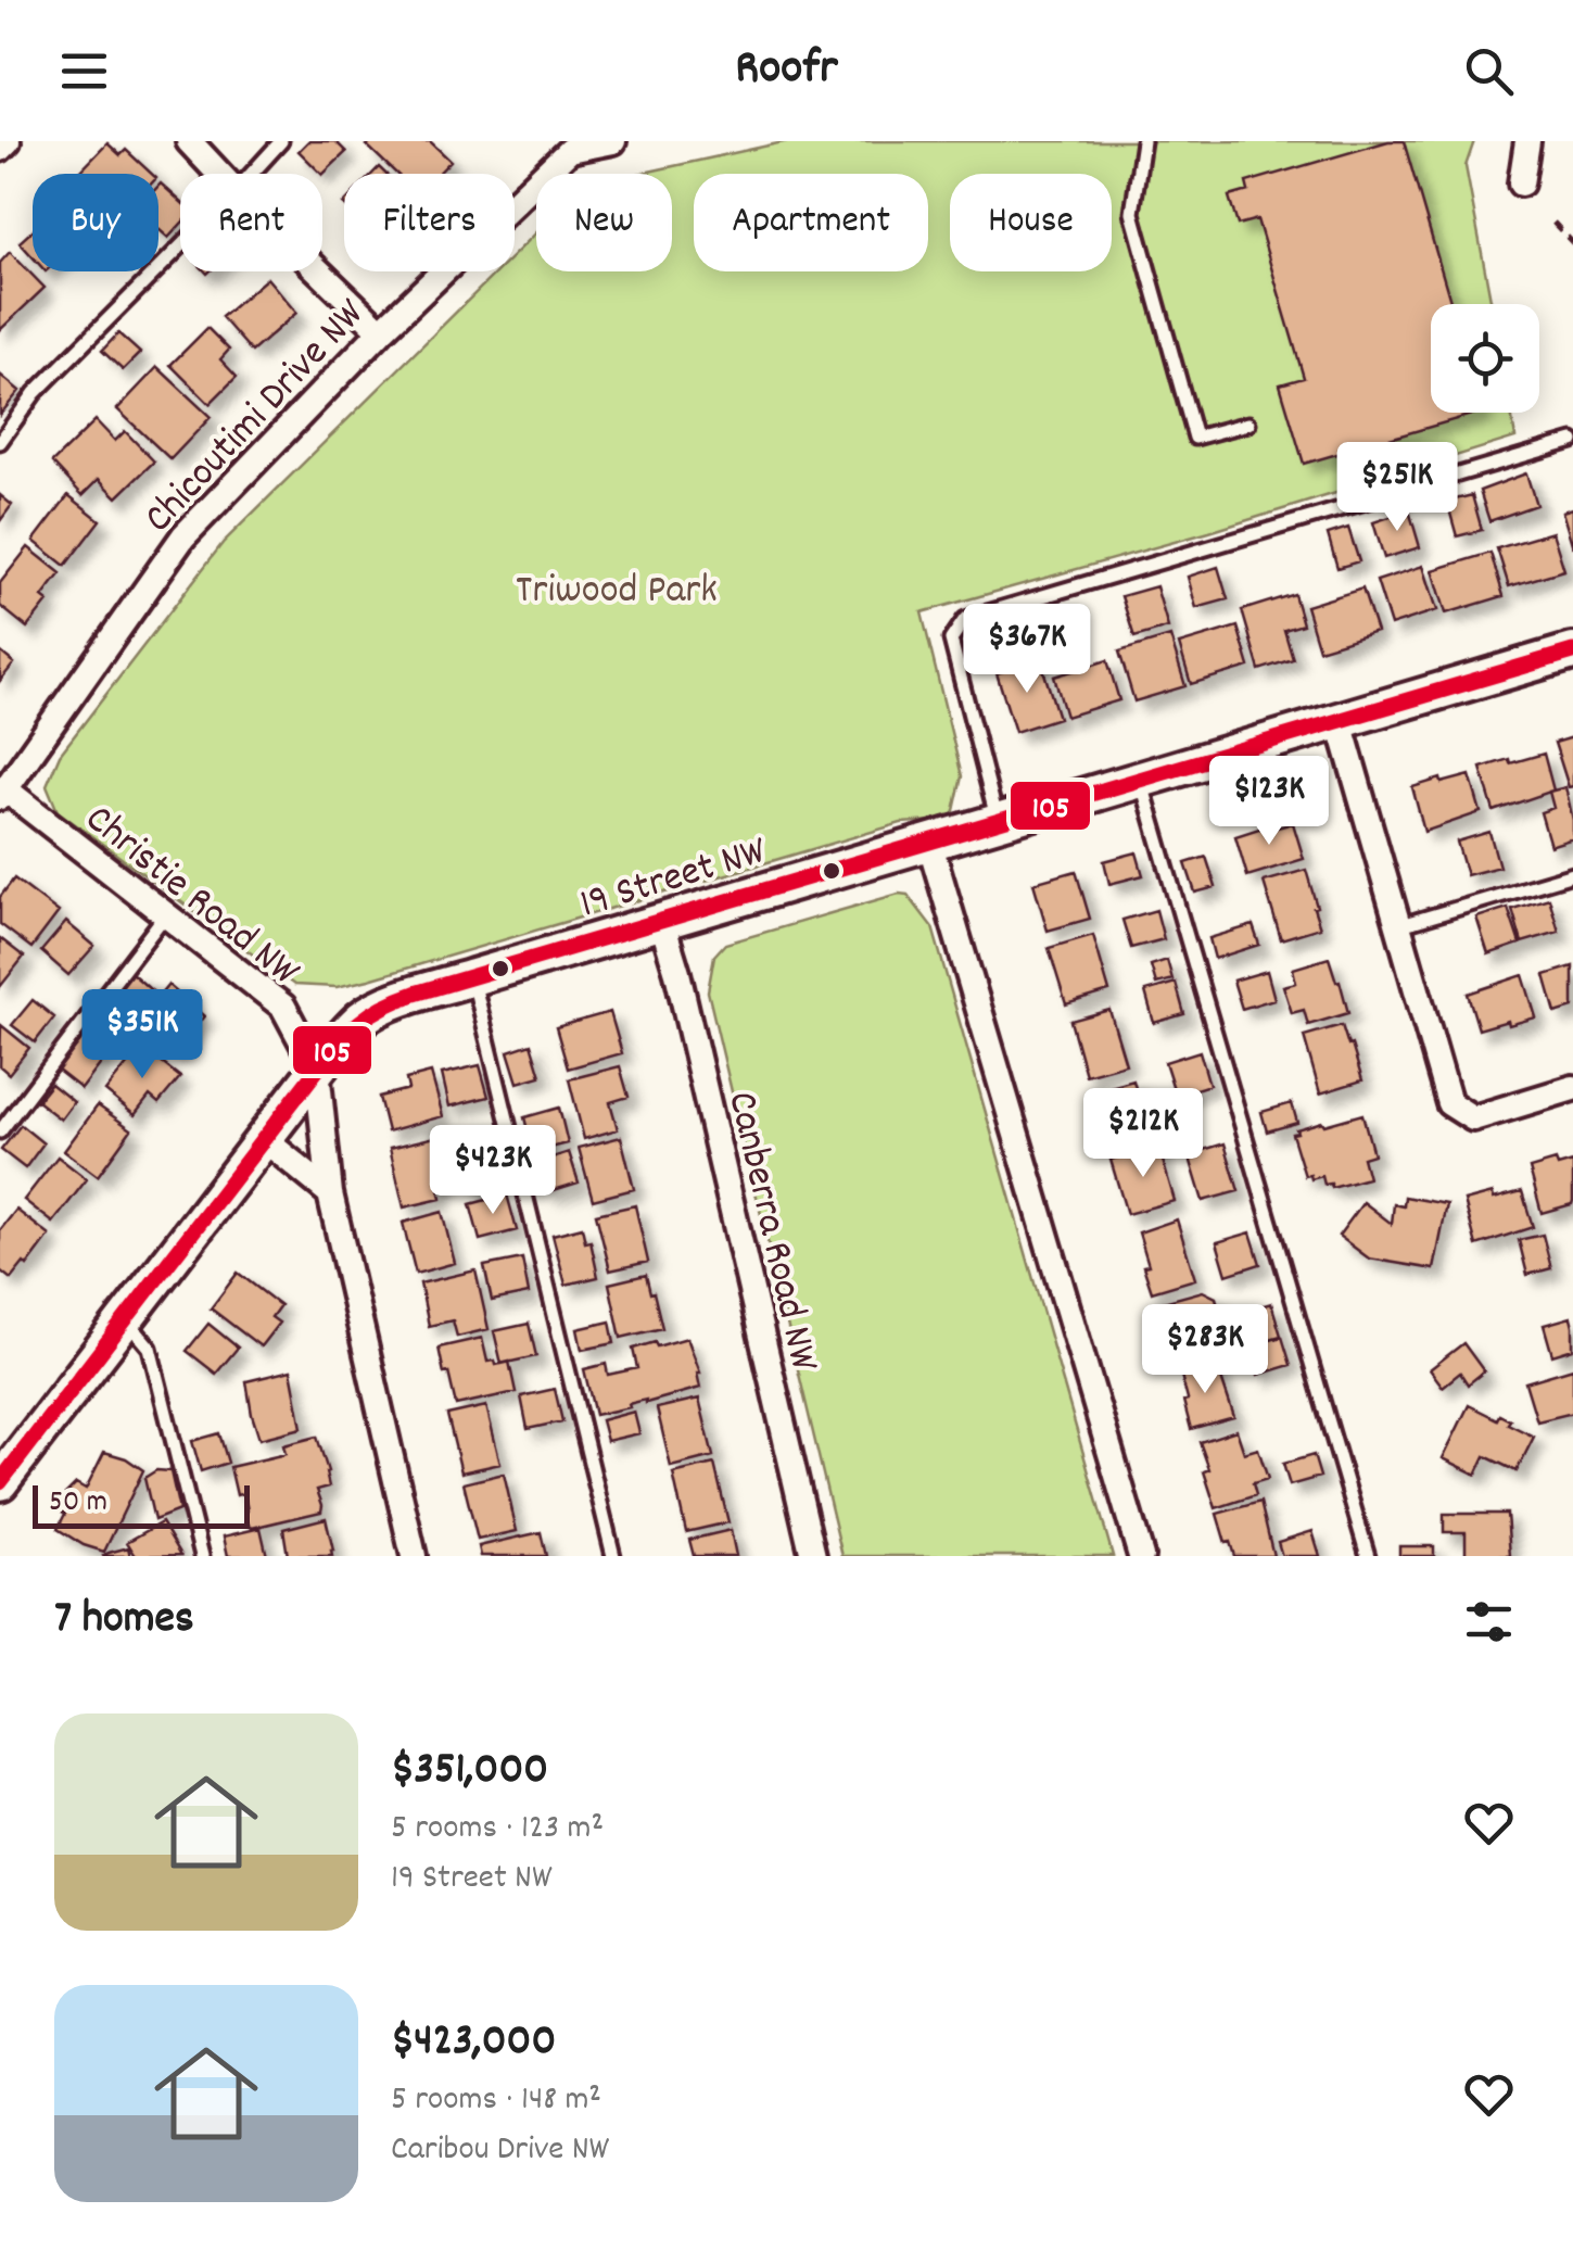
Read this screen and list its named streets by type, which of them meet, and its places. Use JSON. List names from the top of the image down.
{
  "streets": {
    "street": [
      "Chicoutimi Drive NW",
      "19 Street NW",
      "Christie Road NW",
      "Canberra Road NW"
    ]
  },
  "crossings": [
    ["Chicoutimi Drive NW", "Christie Road NW"],
    ["19 Street NW", "Christie Road NW"],
    ["19 Street NW", "Canberra Road NW"]
  ],
  "parks": ["Triwood Park"],
  "lines": ["transit line 105"],
  "scale_bar": "50 m",
  "page": {
    "header": "Roofr",
    "chip": [
      "Buy",
      "Rent",
      "Filters",
      "New",
      "Apartment",
      "House"
    ],
    "price": [
      "$251K",
      "$367K",
      "$123K",
      "$351K",
      "$212K",
      "$423K",
      "$283K"
    ],
    "scale": "50 m",
    "heading": "7 homes",
    "list": [
      {
        "name": "$351,000",
        "note": "5 rooms · 123 m² · 19 Street NW"
      },
      {
        "name": "$423,000",
        "note": "5 rooms · 148 m² · Caribou Drive NW"
      }
    ]
  }
}
